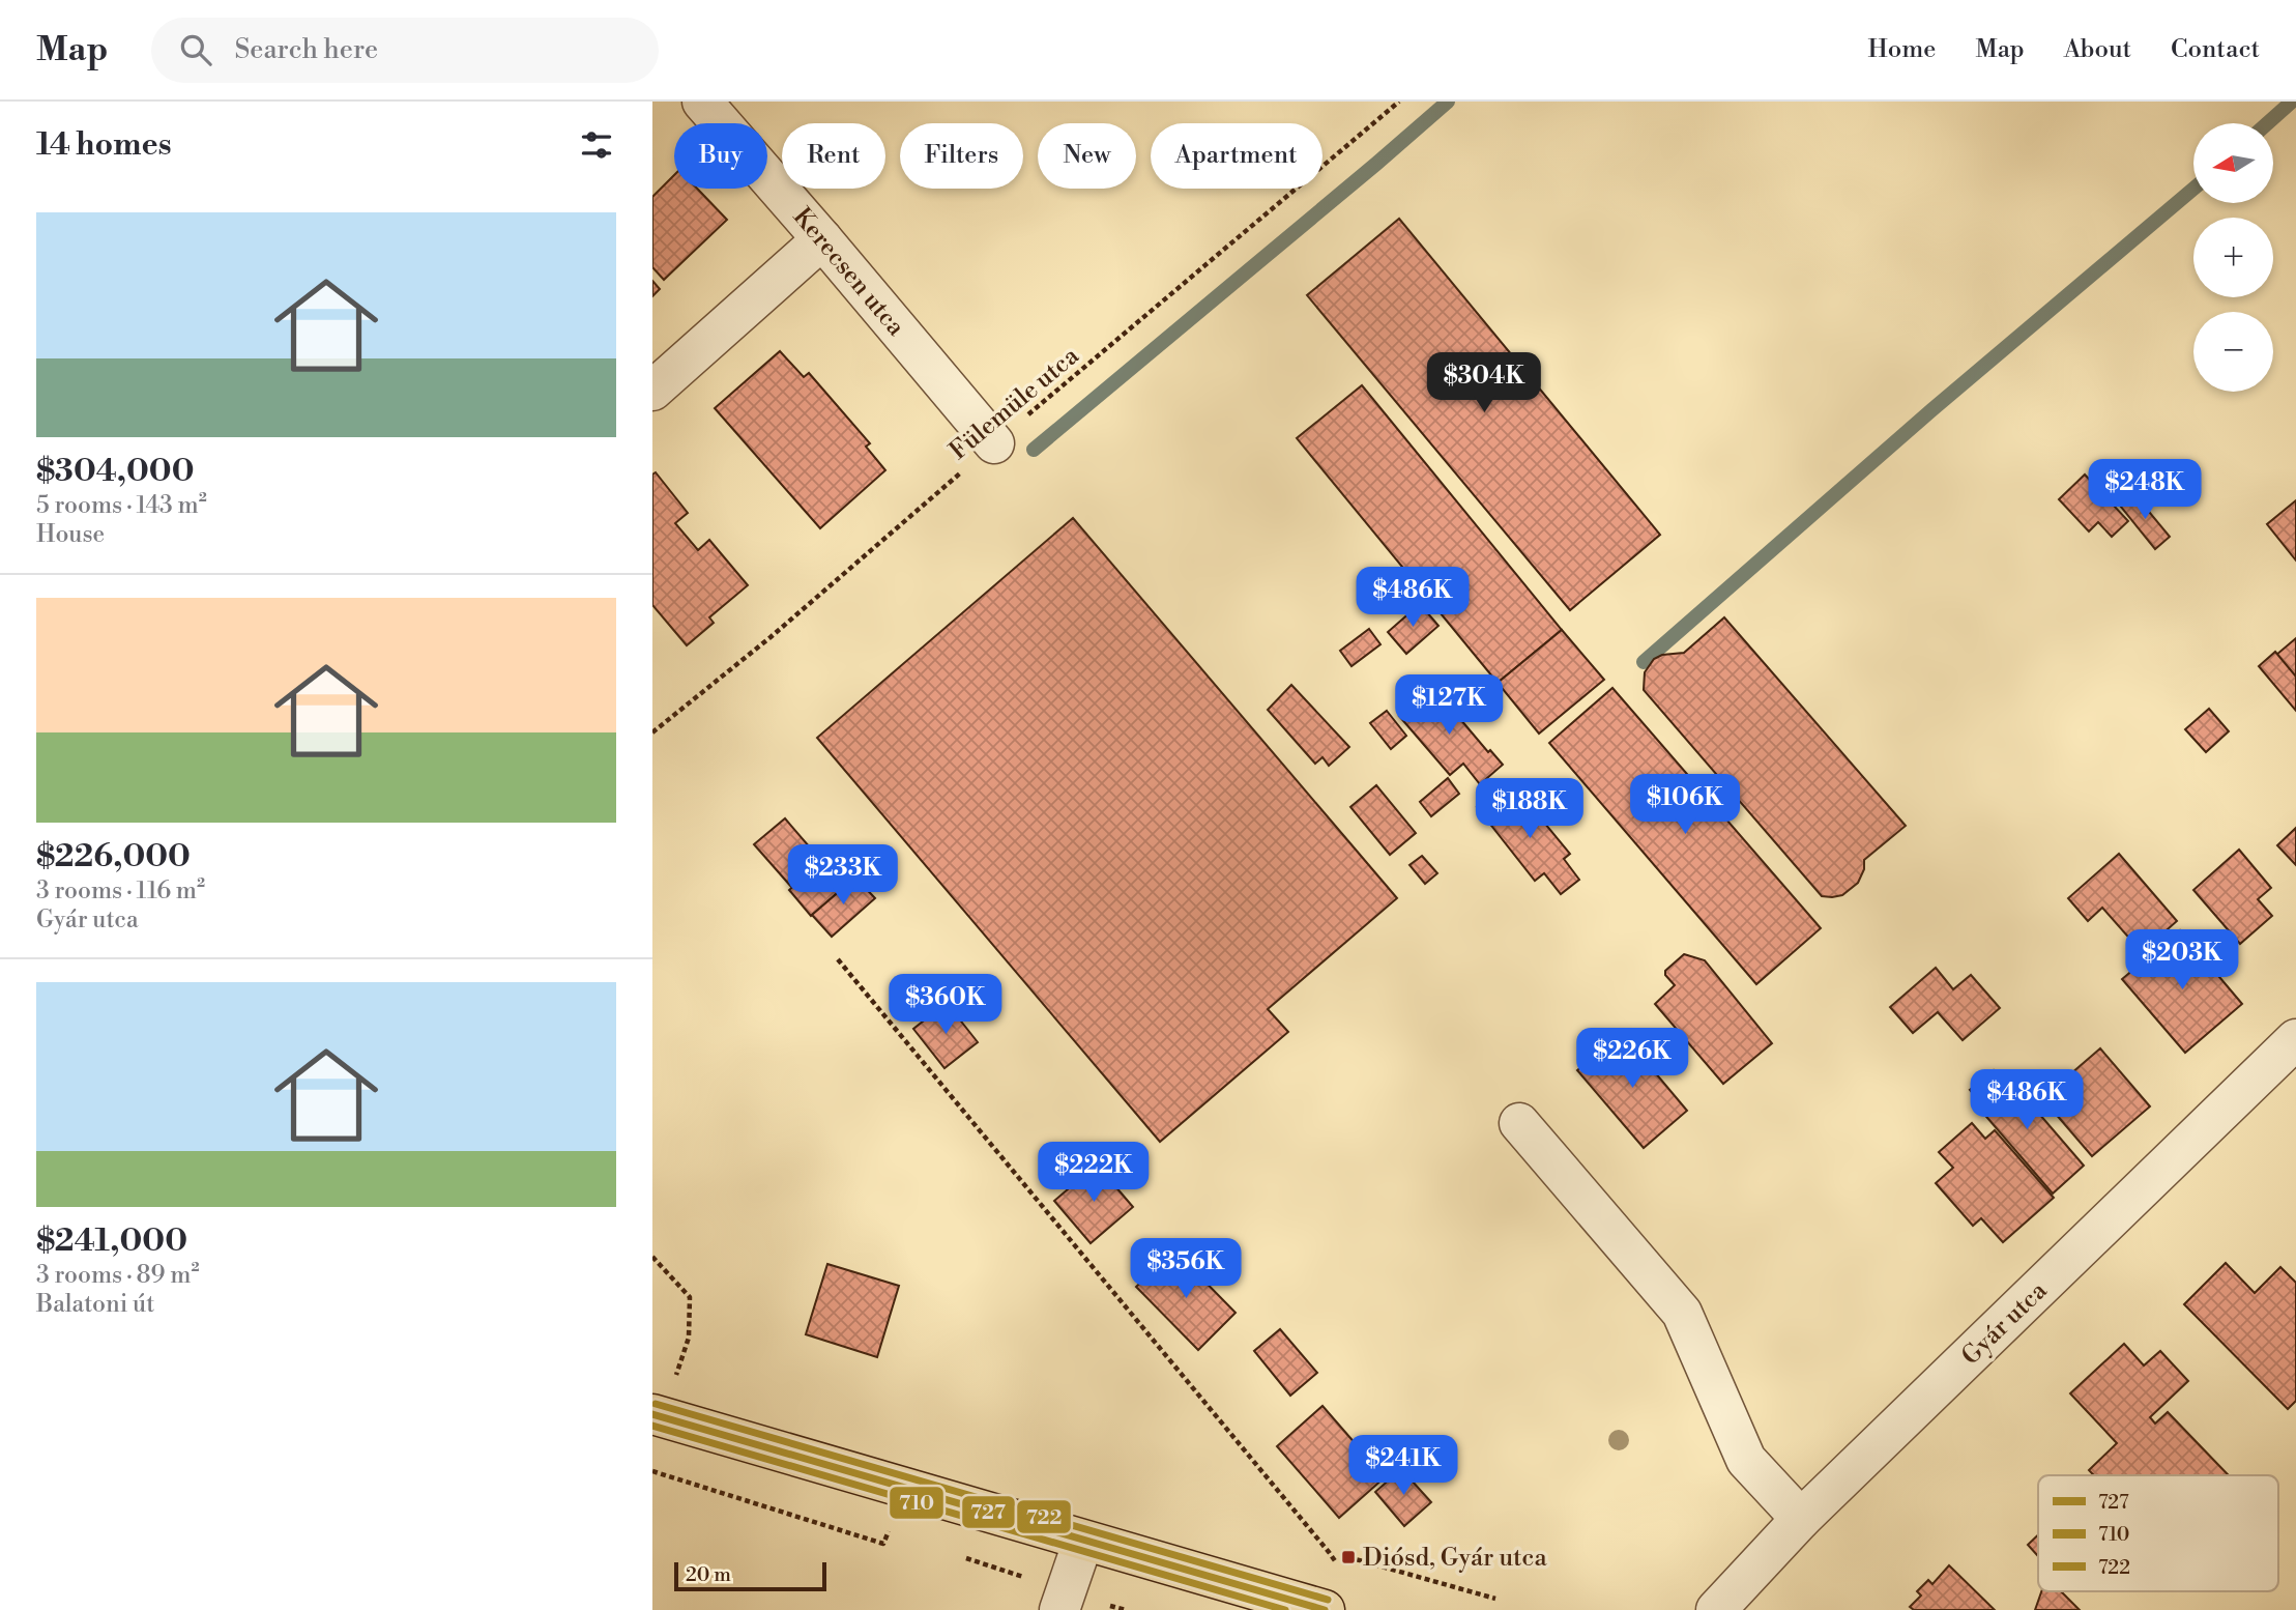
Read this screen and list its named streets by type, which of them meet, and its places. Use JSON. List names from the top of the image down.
{
  "streets": {
    "street": ["Kerecsen utca", "Gyár utca"],
    "path": ["Fülemüle utca"]
  },
  "crossings": [
    ["Kerecsen utca", "Fülemüle utca"]
  ],
  "places": {
    "transit": ["Diósd, Gyár utca"]
  },
  "lines": ["transit line 722", "transit line 727", "transit line 710"],
  "legend": ["727", "710", "722"],
  "scale_bar": "20 m",
  "north": "left",
  "page": {
    "header": "Map",
    "search": "Search here",
    "nav": [
      "Home",
      "Map",
      "About",
      "Contact"
    ],
    "heading": "14 homes",
    "map_buttons": ["+", "−"],
    "chip": [
      "Buy",
      "Rent",
      "Filters",
      "New",
      "Apartment"
    ],
    "list": [
      {
        "name": "$304,000",
        "note": "5 rooms · 143 m² · House"
      },
      {
        "name": "$226,000",
        "note": "3 rooms · 116 m² · Gyár utca"
      },
      {
        "name": "$241,000",
        "note": "3 rooms · 89 m² · Balatoni út"
      }
    ],
    "price": [
      "$304K",
      "$248K",
      "$486K",
      "$127K",
      "$106K",
      "$188K",
      "$233K",
      "$203K",
      "$360K",
      "$226K",
      "$486K",
      "$222K",
      "$356K",
      "$241K"
    ],
    "scale": "20 m"
  }
}
